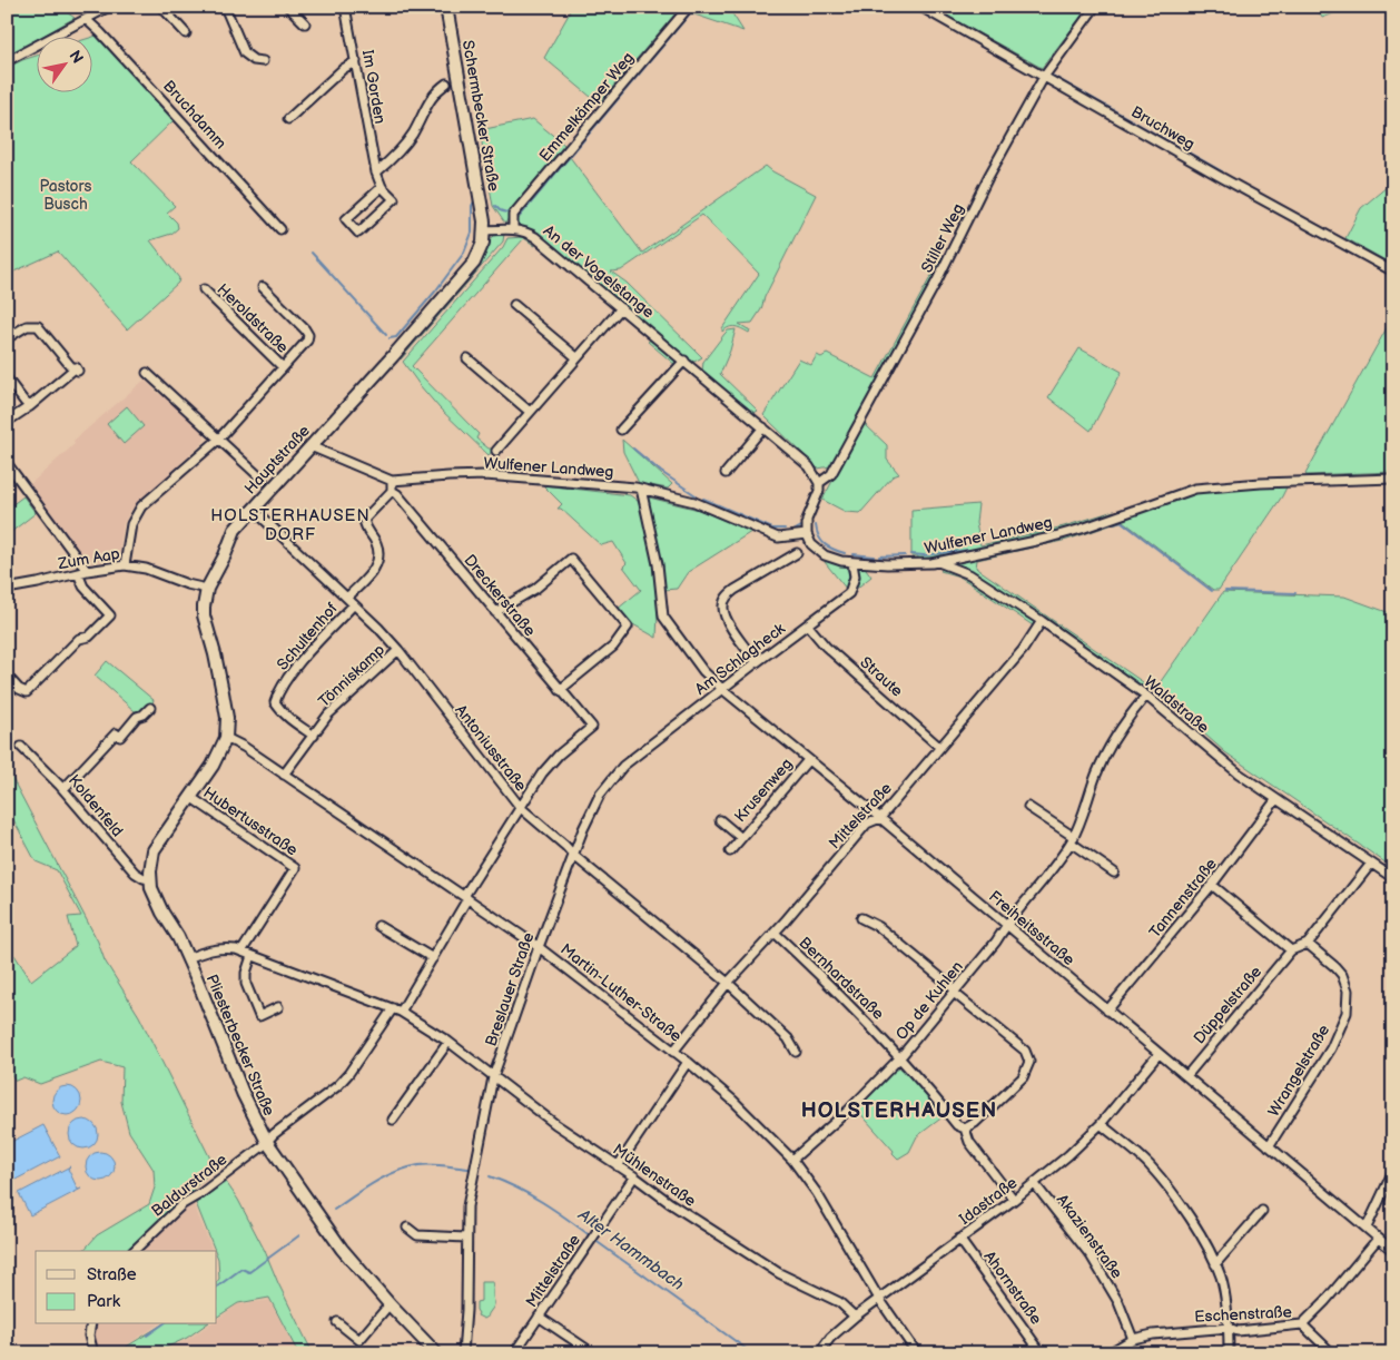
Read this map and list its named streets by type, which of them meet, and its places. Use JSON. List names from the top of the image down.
{
  "streets": {
    "main road": ["Schermbecker Straße", "Hauptstraße", "Pliesterbecker Straße"],
    "street": [
      "Im Gorden",
      "Emmelkämper Weg",
      "Bruchdamm",
      "Bruchweg",
      "Stiller Weg",
      "An der Vogelstange",
      "Heroldstraße",
      "Wulfener Landweg",
      "Zum Aap",
      "Dreckerstraße",
      "Schultenhof",
      "Am Schlagheck",
      "Tönniskamp",
      "Straute",
      "Waldstraße",
      "Antoniusstraße",
      "Krusenweg",
      "Koldenfeld",
      "Mittelstraße",
      "Hubertusstraße",
      "Tannenstraße",
      "Freiheitsstraße",
      "Bernhardstraße",
      "Breslauer Straße",
      "Martin-Luther-Straße",
      "Op de Kuhlen",
      "Düppelstraße",
      "Wrangelstraße",
      "Mühlenstraße",
      "Baldurstraße",
      "Idastraße",
      "Akazienstraße",
      "Ahornstraße",
      "Eschenstraße"
    ]
  },
  "crossings": [
    ["Emmelkämper Weg", "An der Vogelstange"],
    ["Schermbecker Straße", "An der Vogelstange"],
    ["Schermbecker Straße", "Hauptstraße"],
    ["Bruchweg", "Stiller Weg"],
    ["Stiller Weg", "An der Vogelstange"],
    ["An der Vogelstange", "Hauptstraße"],
    ["Heroldstraße", "Zum Aap"],
    ["Hauptstraße", "Wulfener Landweg"],
    ["Hauptstraße", "Zum Aap"],
    ["Hauptstraße", "Antoniusstraße"],
    ["Hauptstraße", "Koldenfeld"],
    ["Hauptstraße", "Hubertusstraße"],
    ["Hauptstraße", "Martin-Luther-Straße"],
    ["Hauptstraße", "Pliesterbecker Straße"],
    ["Wulfener Landweg", "Am Schlagheck"],
    ["Wulfener Landweg", "Waldstraße"],
    ["Wulfener Landweg", "Freiheitsstraße"],
    ["Dreckerstraße", "Baldurstraße"],
    ["Schultenhof", "Tönniskamp"],
    ["Schultenhof", "Antoniusstraße"],
    ["Am Schlagheck", "Straute"],
    ["Am Schlagheck", "Freiheitsstraße"],
    ["Am Schlagheck", "Breslauer Straße"],
    ["Tönniskamp", "Antoniusstraße"],
    ["Tönniskamp", "Martin-Luther-Straße"],
    ["Straute", "Mittelstraße"],
    ["Waldstraße", "Mittelstraße"],
    ["Waldstraße", "Tannenstraße"],
    ["Waldstraße", "Op de Kuhlen"],
    ["Antoniusstraße", "Mittelstraße"],
    ["Antoniusstraße", "Breslauer Straße"],
    ["Antoniusstraße", "Baldurstraße"],
    ["Krusenweg", "Freiheitsstraße"],
    ["Mittelstraße", "Freiheitsstraße"],
    ["Mittelstraße", "Bernhardstraße"],
    ["Mittelstraße", "Martin-Luther-Straße"],
    ["Mittelstraße", "Mühlenstraße"],
    ["Hubertusstraße", "Mühlenstraße"],
    ["Tannenstraße", "Freiheitsstraße"],
    ["Freiheitsstraße", "Op de Kuhlen"],
    ["Freiheitsstraße", "Düppelstraße"],
    ["Freiheitsstraße", "Wrangelstraße"],
    ["Freiheitsstraße", "Idastraße"],
    ["Freiheitsstraße", "Eschenstraße"],
    ["Bernhardstraße", "Op de Kuhlen"],
    ["Bernhardstraße", "Idastraße"],
    ["Breslauer Straße", "Martin-Luther-Straße"],
    ["Breslauer Straße", "Mühlenstraße"],
    ["Martin-Luther-Straße", "Op de Kuhlen"],
    ["Martin-Luther-Straße", "Baldurstraße"],
    ["Martin-Luther-Straße", "Idastraße"],
    ["Pliesterbecker Straße", "Mühlenstraße"],
    ["Pliesterbecker Straße", "Baldurstraße"],
    ["Mühlenstraße", "Baldurstraße"],
    ["Mühlenstraße", "Idastraße"],
    ["Idastraße", "Akazienstraße"],
    ["Idastraße", "Ahornstraße"],
    ["Akazienstraße", "Eschenstraße"]
  ],
  "districts": ["HOLSTERHAUSEN DORF", "HOLSTERHAUSEN"],
  "water": ["Alter Hammbach"],
  "parks": ["Pastors Busch"],
  "legend": ["Straße", "Park"],
  "north": "top right"
}
